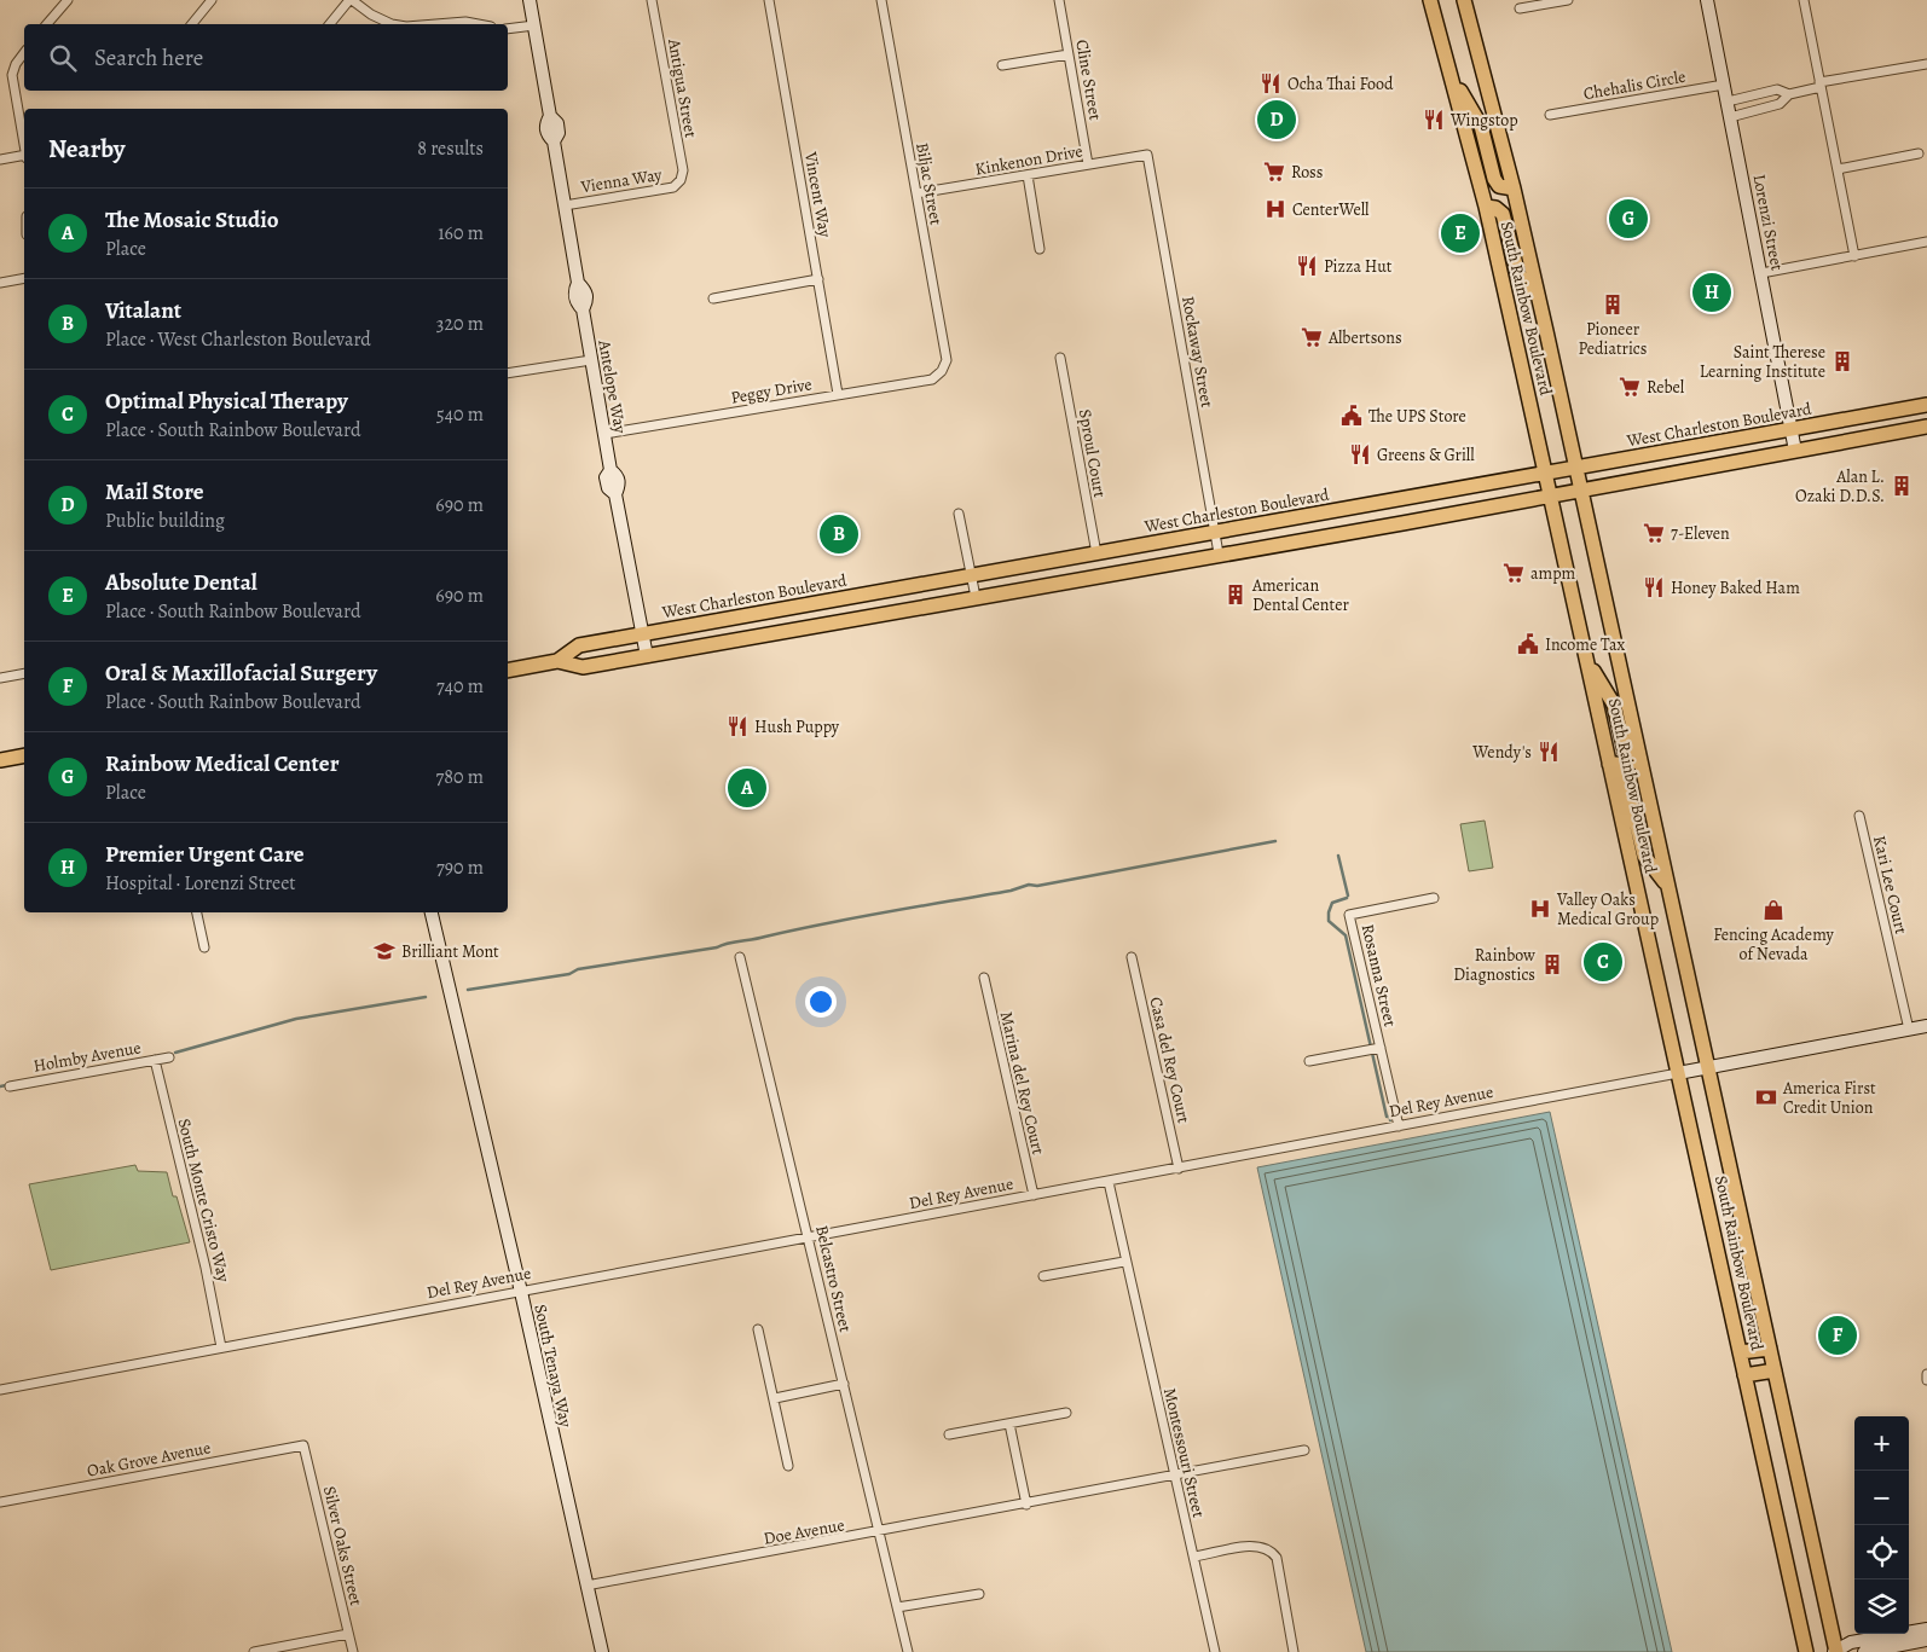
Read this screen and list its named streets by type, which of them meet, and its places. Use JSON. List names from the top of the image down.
{
  "streets": {
    "main road": ["South Rainbow Boulevard", "West Charleston Boulevard"],
    "street": [
      "Cline Street",
      "Chehalis Circle",
      "Antigua Street",
      "Kinkenon Drive",
      "Vienna Way",
      "Biljac Street",
      "Vincent Way",
      "Lorenzi Street",
      "Rockaway Street",
      "Antelope Way",
      "Peggy Drive",
      "Sproul Court",
      "Kari Lee Court",
      "Rosanna Street",
      "Holmby Avenue",
      "Casa del Rey Court",
      "Marina del Rey Court",
      "Del Rey Avenue",
      "South Monte Cristo Way",
      "Belcastro Street",
      "South Tenaya Way",
      "Montessouri Street",
      "Oak Grove Avenue",
      "Doe Avenue",
      "Silver Oaks Street"
    ]
  },
  "crossings": [
    ["Cline Street", "Kinkenon Drive"],
    ["Chehalis Circle", "Lorenzi Street"],
    ["Antigua Street", "Vienna Way"],
    ["Kinkenon Drive", "Biljac Street"],
    ["Kinkenon Drive", "Rockaway Street"],
    ["Vienna Way", "Antelope Way"],
    ["Biljac Street", "Peggy Drive"],
    ["Vincent Way", "Peggy Drive"],
    ["Lorenzi Street", "West Charleston Boulevard"],
    ["South Rainbow Boulevard", "West Charleston Boulevard"],
    ["South Rainbow Boulevard", "Del Rey Avenue"],
    ["Rockaway Street", "West Charleston Boulevard"],
    ["Antelope Way", "Peggy Drive"],
    ["Antelope Way", "West Charleston Boulevard"],
    ["West Charleston Boulevard", "Sproul Court"],
    ["Kari Lee Court", "Del Rey Avenue"],
    ["Rosanna Street", "Del Rey Avenue"],
    ["Holmby Avenue", "South Monte Cristo Way"],
    ["Casa del Rey Court", "Del Rey Avenue"],
    ["Marina del Rey Court", "Del Rey Avenue"],
    ["Del Rey Avenue", "South Monte Cristo Way"],
    ["Del Rey Avenue", "Belcastro Street"],
    ["Del Rey Avenue", "South Tenaya Way"],
    ["Del Rey Avenue", "Montessouri Street"],
    ["Belcastro Street", "Doe Avenue"],
    ["South Tenaya Way", "Doe Avenue"],
    ["Montessouri Street", "Doe Avenue"],
    ["Oak Grove Avenue", "Silver Oaks Street"]
  ],
  "places": {
    "restaurant": [
      "Ocha Thai Food",
      "Wingstop",
      "Pizza Hut",
      "Greens & Grill",
      "Honey Baked Ham",
      "Hush Puppy",
      "Wendy's"
    ],
    "supermarket": [
      "Ross",
      "Albertsons",
      "Rebel",
      "7-Eleven",
      "ampm"
    ],
    "hospital": ["CenterWell", "Valley Oaks Medical Group"],
    "building": [
      "Pioneer Pediatrics",
      "Saint Therese Learning Institute",
      "Alan L. Ozaki D.D.S.",
      "American Dental Center",
      "Rainbow Diagnostics"
    ],
    "public building": ["The UPS Store", "Income Tax"],
    "shop": ["Fencing Academy of Nevada"],
    "school or university": ["Brilliant Mont"],
    "bank": ["America First Credit Union"]
  },
  "page": {
    "search": "Search here",
    "pins": [
      "D",
      "G",
      "E",
      "H",
      "B",
      "A",
      "C",
      "F"
    ],
    "heading": ["Nearby", "8 results"],
    "list": [
      {
        "mark": "A",
        "name": "The Mosaic Studio",
        "note": "Place",
        "value": "160 m"
      },
      {
        "mark": "B",
        "name": "Vitalant",
        "note": "Place · West Charleston Boulevard",
        "value": "320 m"
      },
      {
        "mark": "C",
        "name": "Optimal Physical Therapy",
        "note": "Place · South Rainbow Boulevard",
        "value": "540 m"
      },
      {
        "mark": "D",
        "name": "Mail Store",
        "note": "Public building",
        "value": "690 m"
      },
      {
        "mark": "E",
        "name": "Absolute Dental",
        "note": "Place · South Rainbow Boulevard",
        "value": "690 m"
      },
      {
        "mark": "F",
        "name": "Oral & Maxillofacial Surgery",
        "note": "Place · South Rainbow Boulevard",
        "value": "740 m"
      },
      {
        "mark": "G",
        "name": "Rainbow Medical Center",
        "note": "Place",
        "value": "780 m"
      },
      {
        "mark": "H",
        "name": "Premier Urgent Care",
        "note": "Hospital · Lorenzi Street",
        "value": "790 m"
      }
    ],
    "map_buttons": ["+", "−"]
  }
}
